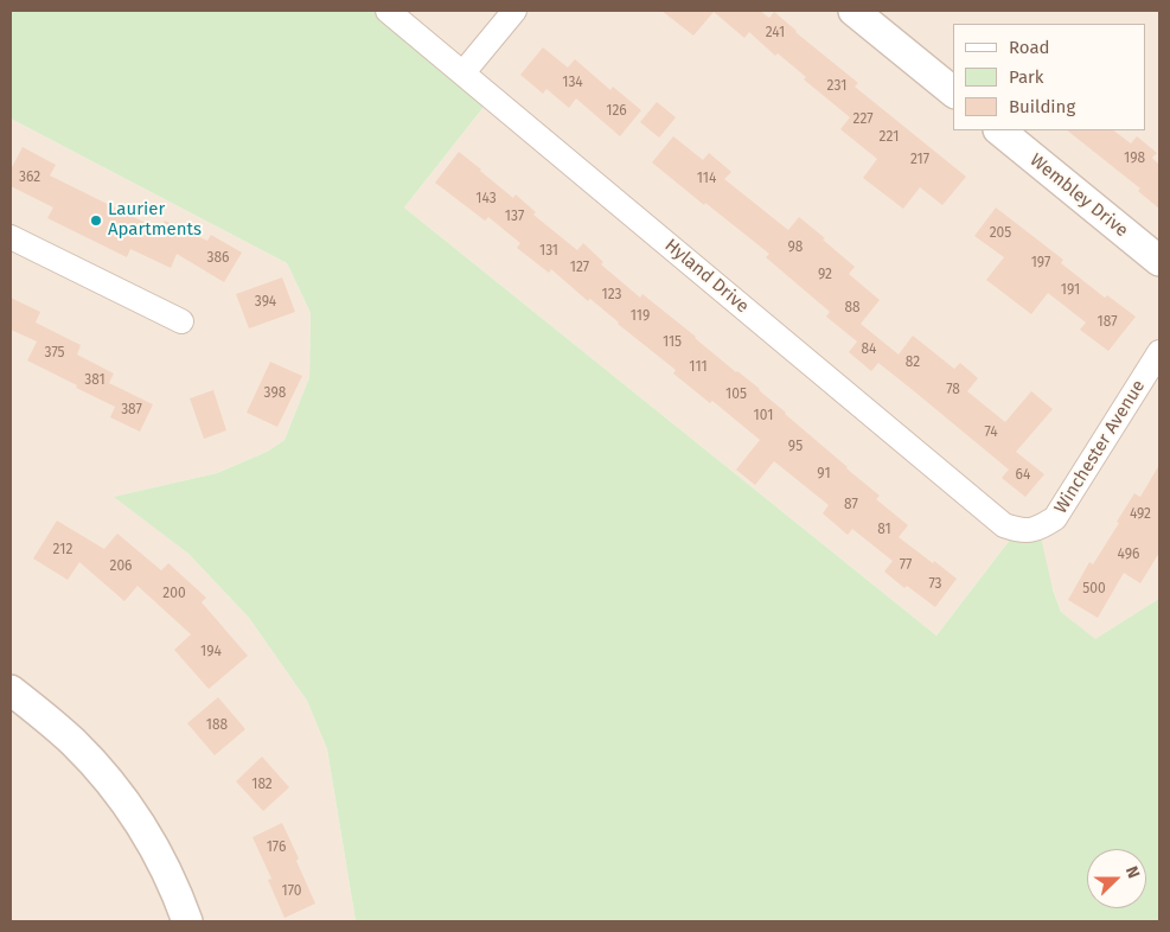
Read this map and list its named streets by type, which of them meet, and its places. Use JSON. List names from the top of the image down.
{
  "streets": {
    "street": ["Wembley Drive", "Hyland Drive", "Winchester Avenue"]
  },
  "crossings": [
    ["Hyland Drive", "Winchester Avenue"]
  ],
  "places": ["Laurier Apartments"],
  "house_numbers": [
    "241",
    "134",
    "231",
    "126",
    "227",
    "221",
    "198",
    "217",
    "362",
    "114",
    "143",
    "137",
    "205",
    "98",
    "131",
    "386",
    "197",
    "127",
    "92",
    "191",
    "123",
    "394",
    "88",
    "119",
    "187",
    "115",
    "84",
    "375",
    "82",
    "111",
    "381",
    "78",
    "398",
    "105",
    "387",
    "101",
    "74",
    "95",
    "91",
    "64",
    "87",
    "492",
    "81",
    "212",
    "496",
    "77",
    "206",
    "73",
    "500",
    "200",
    "194",
    "188",
    "182",
    "176",
    "170"
  ],
  "legend": ["Road", "Park", "Building"],
  "north": "right"
}
